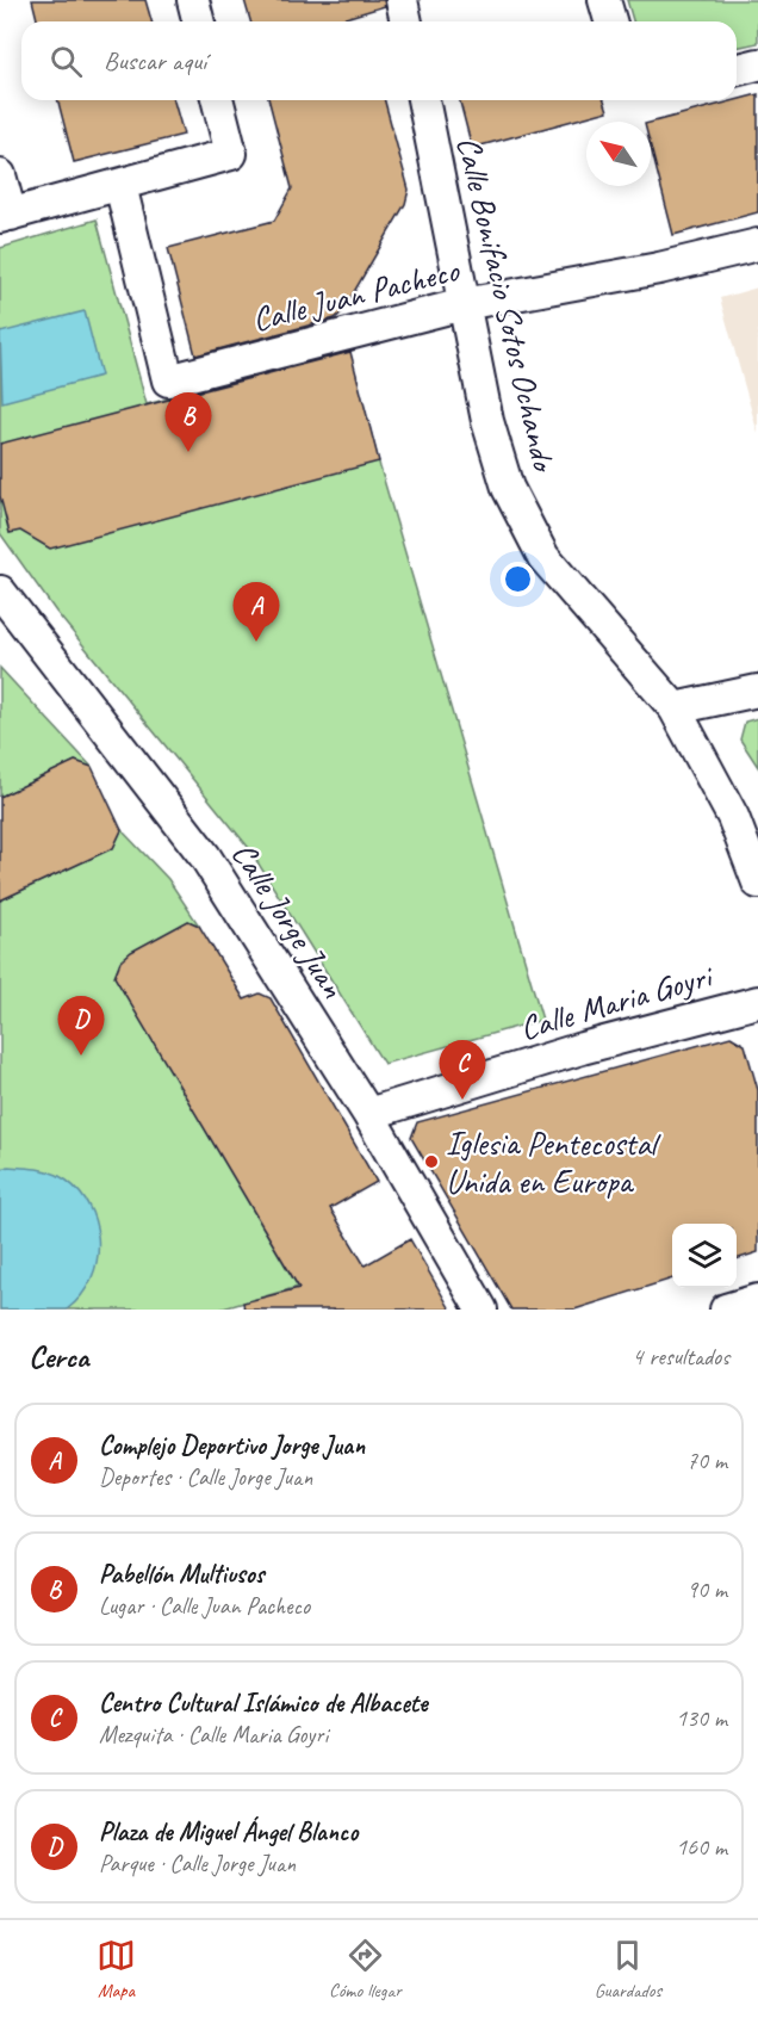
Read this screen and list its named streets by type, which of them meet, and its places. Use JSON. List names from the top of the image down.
{
  "streets": {
    "street": [
      "Calle Juan Pacheco",
      "Calle Bonifacio Sotos Ochando",
      "Calle Jorge Juan",
      "Calle Maria Goyri"
    ]
  },
  "crossings": [
    ["Calle Juan Pacheco", "Calle Bonifacio Sotos Ochando"],
    ["Calle Jorge Juan", "Calle Maria Goyri"]
  ],
  "places": ["Iglesia Pentecostal Unida en Europa"],
  "north": "top left",
  "page": {
    "search": "Buscar aquí",
    "pins": [
      "B",
      "A",
      "D",
      "C"
    ],
    "heading": ["Cerca", "4 resultados"],
    "list": [
      {
        "mark": "A",
        "name": "Complejo Deportivo Jorge Juan",
        "note": "Deportes · Calle Jorge Juan",
        "value": "70 m"
      },
      {
        "mark": "B",
        "name": "Pabellón Multiusos",
        "note": "Lugar · Calle Juan Pacheco",
        "value": "90 m"
      },
      {
        "mark": "C",
        "name": "Centro Cultural Islámico de Albacete",
        "note": "Mezquita · Calle Maria Goyri",
        "value": "130 m"
      },
      {
        "mark": "D",
        "name": "Plaza de Miguel Ángel Blanco",
        "note": "Parque · Calle Jorge Juan",
        "value": "160 m"
      }
    ],
    "nav": ["Mapa", "Cómo llegar", "Guardados"]
  }
}
